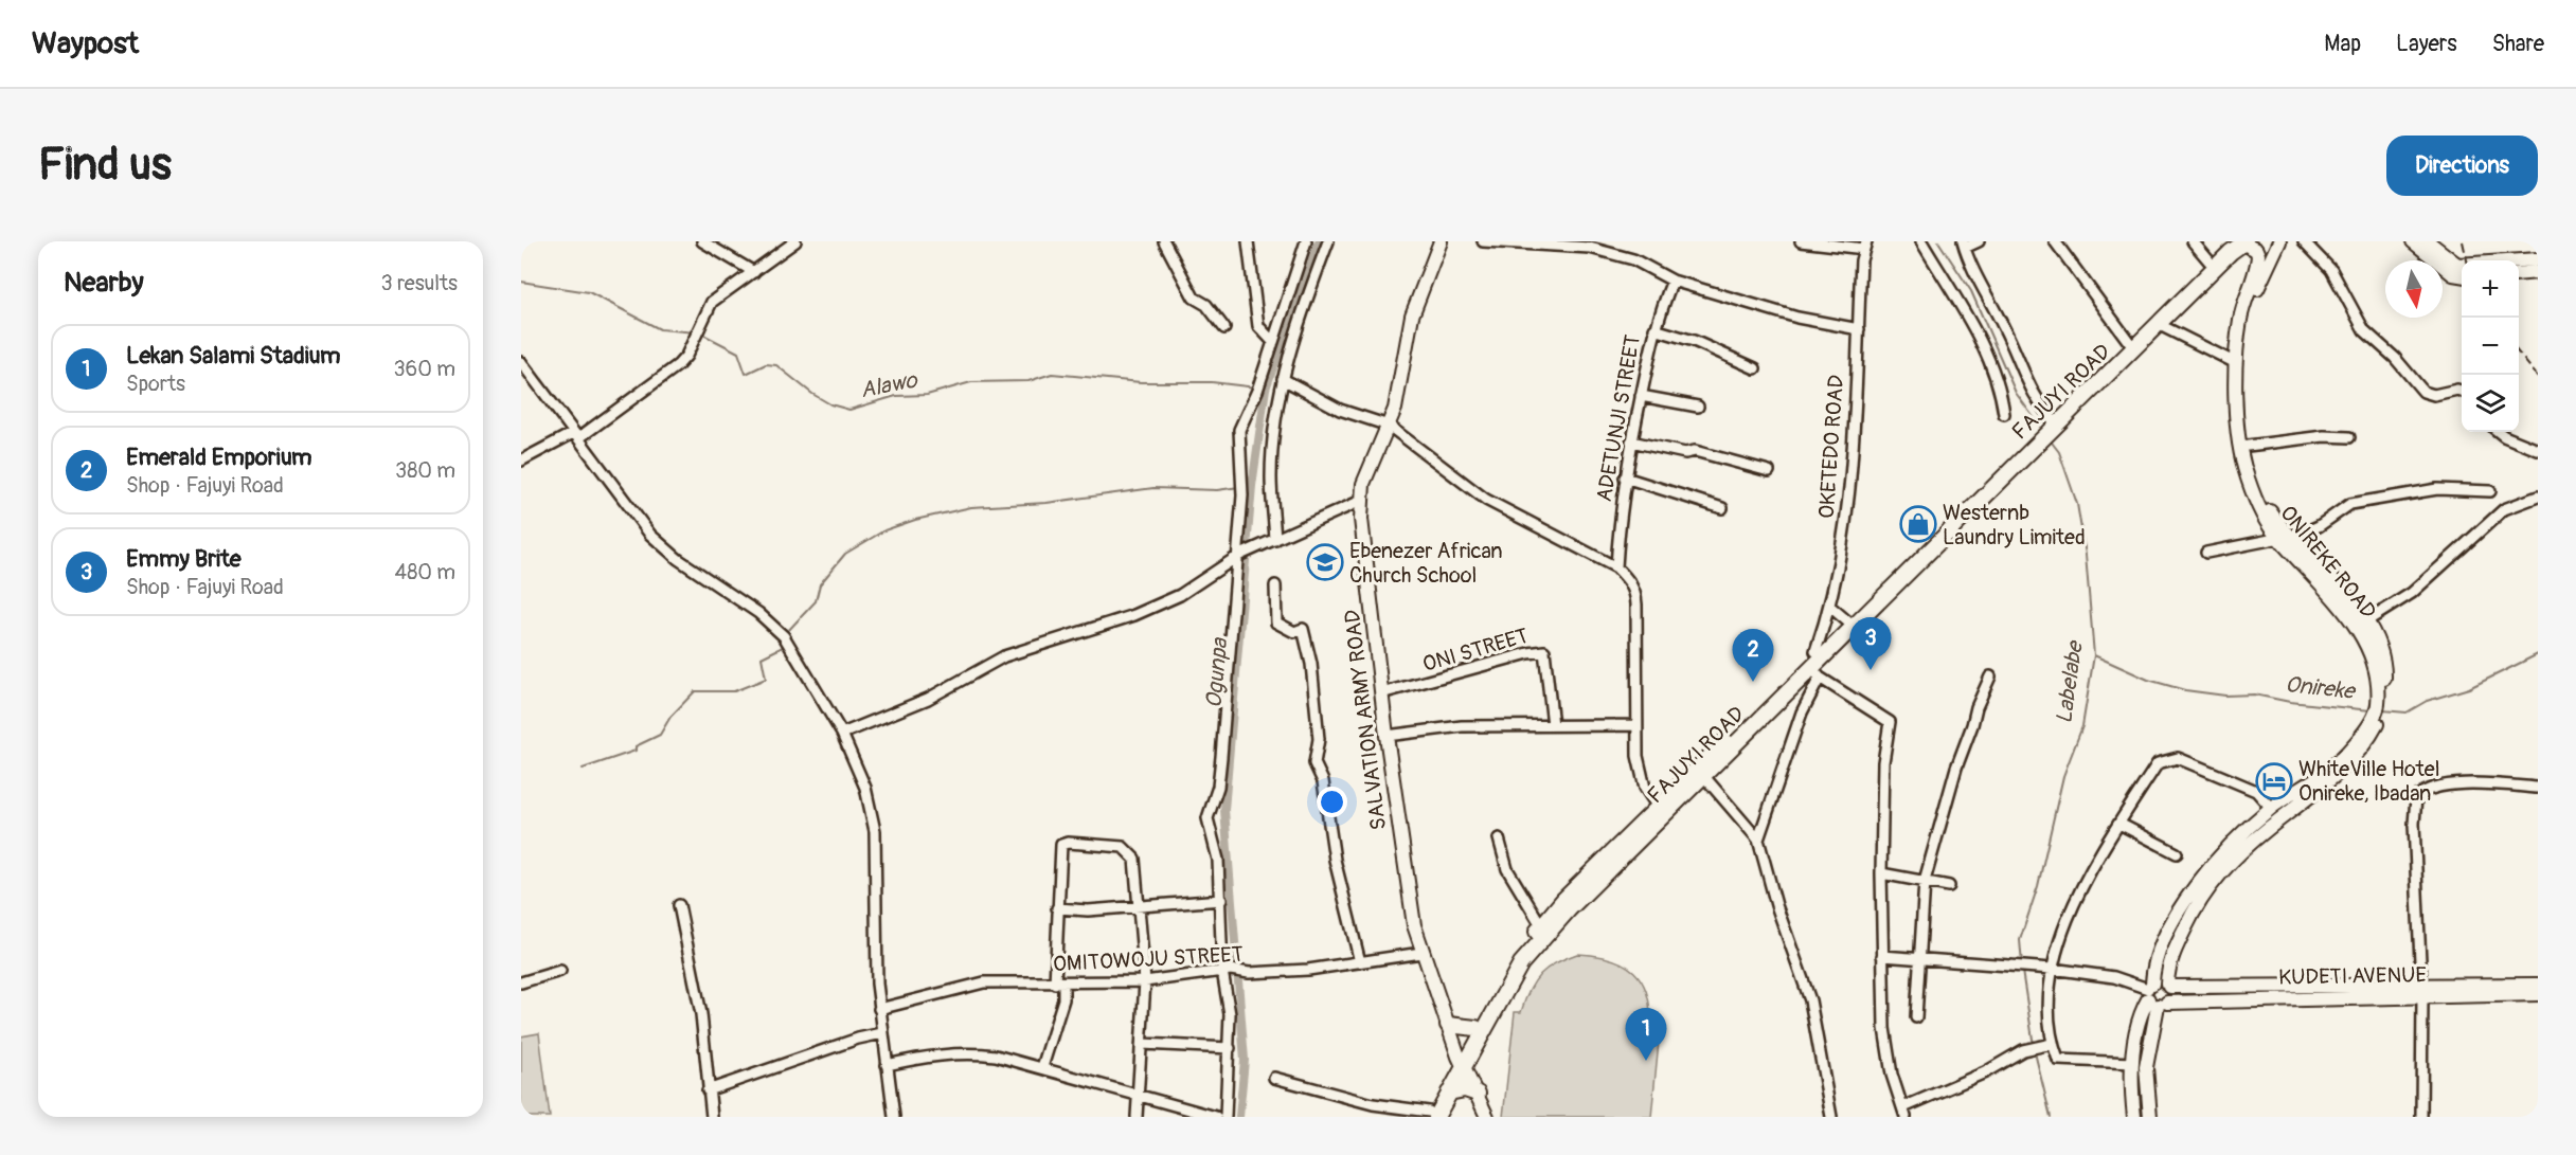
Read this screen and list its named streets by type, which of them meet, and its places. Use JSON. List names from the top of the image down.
{
  "streets": {
    "highway": ["FAJUYI ROAD"],
    "main road": ["ONIREKE ROAD", "SALVATION ARMY ROAD", "KUDETI AVENUE"],
    "street": [
      "ADETUNJI STREET",
      "OKETEDO ROAD",
      "ONI STREET",
      "OMITOWOJU STREET"
    ]
  },
  "crossings": [
    ["FAJUYI ROAD", "OKETEDO ROAD"],
    ["FAJUYI ROAD", "ONIREKE ROAD"],
    ["FAJUYI ROAD", "SALVATION ARMY ROAD"],
    ["ONI STREET", "SALVATION ARMY ROAD"],
    ["SALVATION ARMY ROAD", "OMITOWOJU STREET"]
  ],
  "water": [
    "Alawo",
    "Ogunpa",
    "Labelabe",
    "Onireke"
  ],
  "places": {
    "shop": ["Westernb Laundry Limited"],
    "school or university": ["Ebenezer African Church School"],
    "hotel": ["WhiteVille Hotel Onireke, Ibadan"]
  },
  "north": "bottom",
  "page": {
    "header": "Waypost",
    "nav": ["Map", "Layers", "Share"],
    "buttons": "Directions",
    "title": "Find us",
    "heading": ["Nearby", "3 results"],
    "map_buttons": ["+", "−"],
    "list": [
      {
        "mark": "1",
        "name": "Lekan Salami Stadium",
        "note": "Sports",
        "value": "360 m"
      },
      {
        "mark": "2",
        "name": "Emerald Emporium",
        "note": "Shop · Fajuyi Road",
        "value": "380 m"
      },
      {
        "mark": "3",
        "name": "Emmy Brite",
        "note": "Shop · Fajuyi Road",
        "value": "480 m"
      }
    ],
    "pins": ["3", "2", "1"]
  }
}
